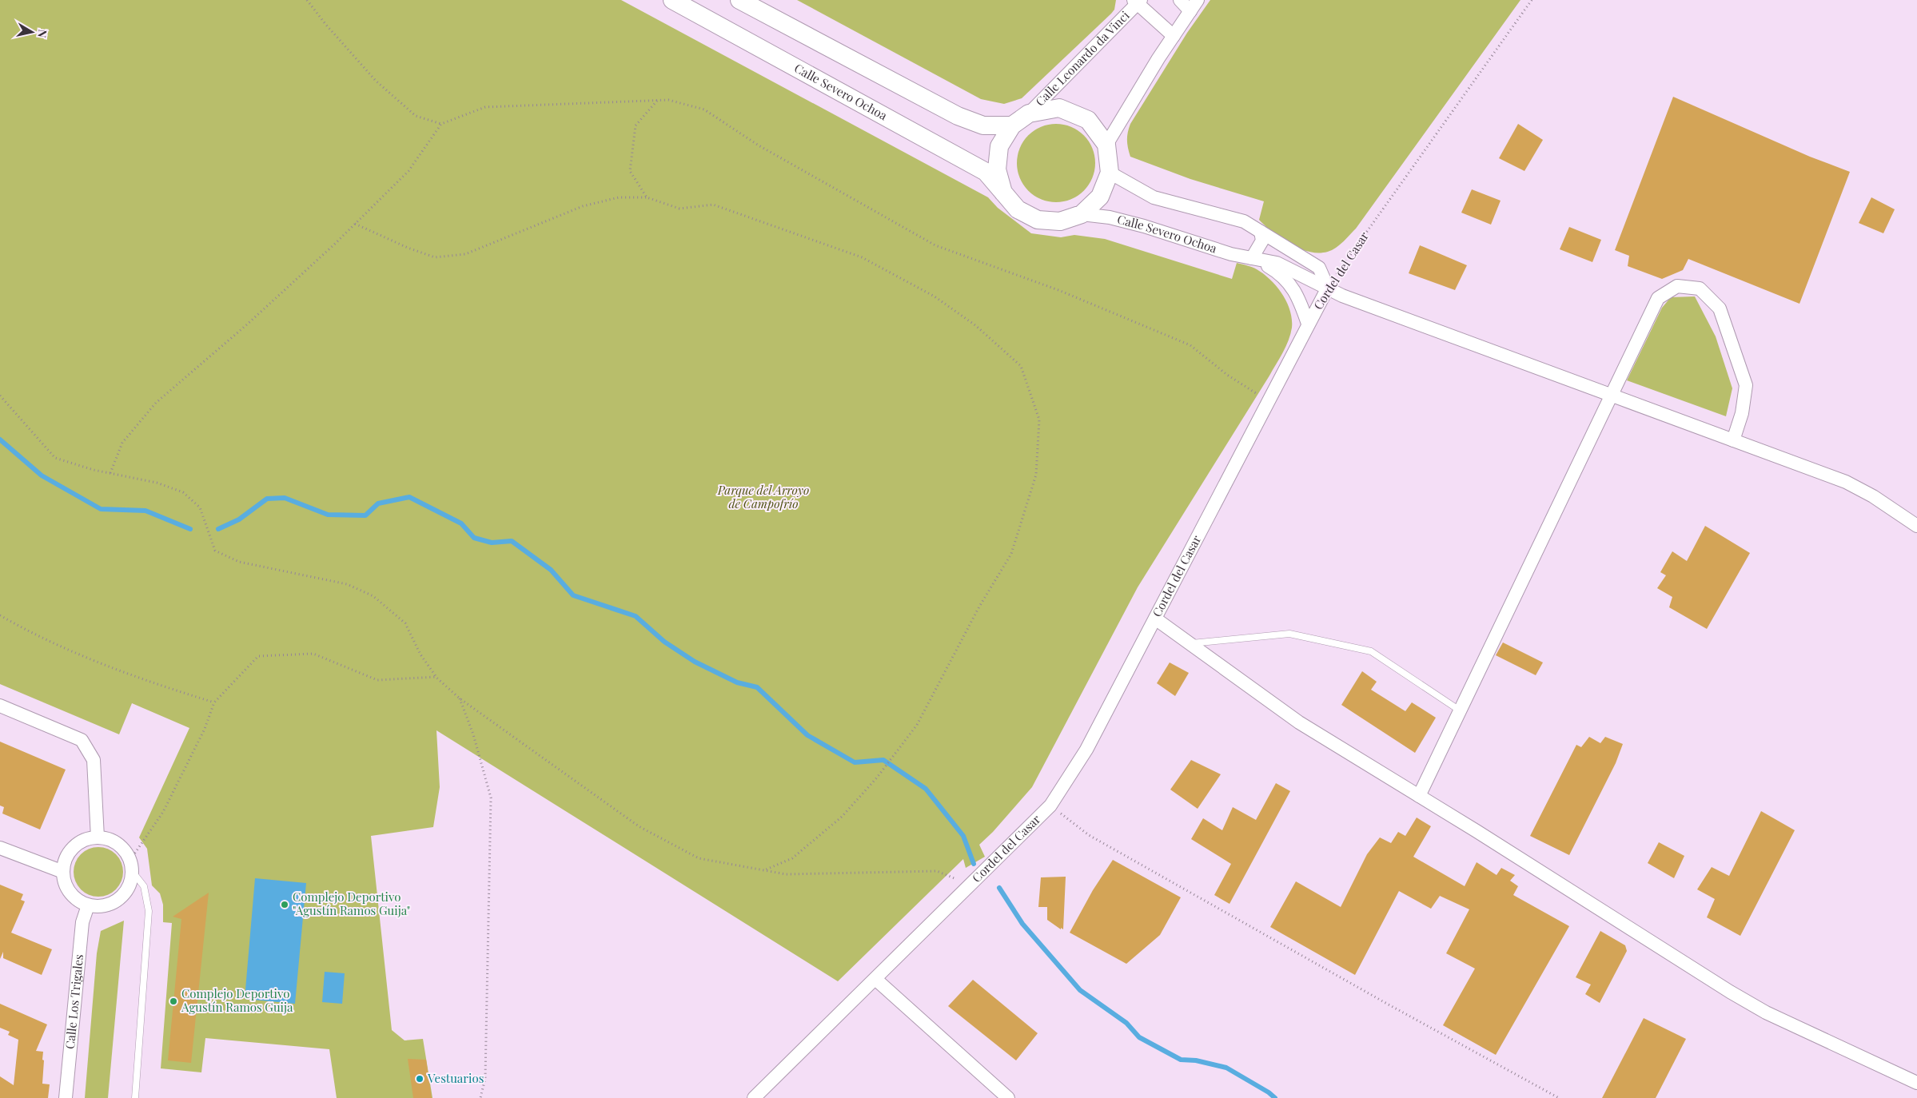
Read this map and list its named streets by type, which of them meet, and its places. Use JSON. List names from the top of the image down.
{
  "streets": {
    "main road": ["Calle Severo Ochoa"],
    "street": ["Calle Leonardo da Vinci", "Cordel del Casar", "Calle Los Trigales"]
  },
  "crossings": [
    ["Calle Leonardo da Vinci", "Calle Severo Ochoa"],
    ["Calle Severo Ochoa", "Cordel del Casar"]
  ],
  "parks": ["Parque del Arroyo de Campofrío"],
  "places": ["Complejo Deportivo \"Agustín Ramos Guija\"", "Complejo Deportivo Agustín Ramos Guija", "Vestuarios"],
  "north": "right"
}
